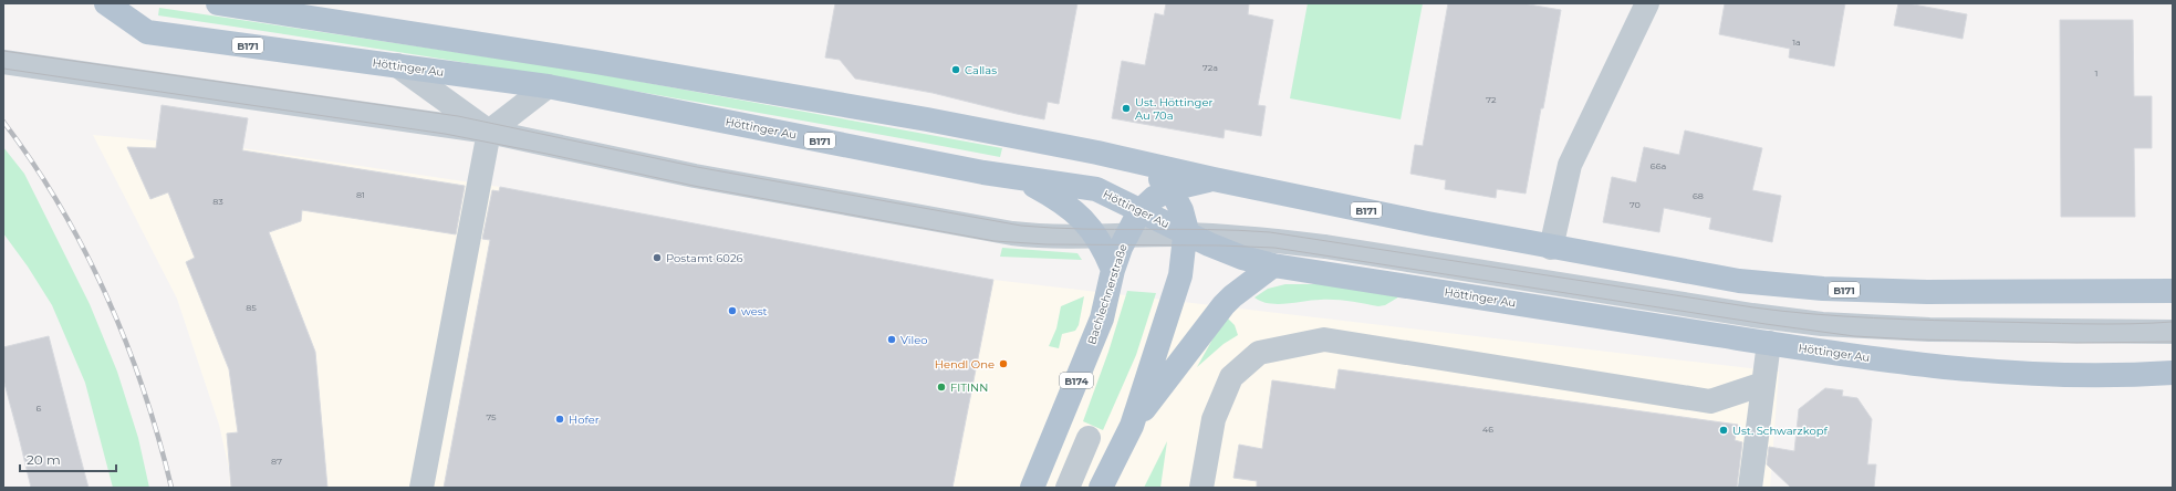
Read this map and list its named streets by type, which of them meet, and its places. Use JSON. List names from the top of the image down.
{
  "streets": {
    "main road": [
      "B171",
      "Höttinger Au",
      "Bachlechnerstraße",
      "B174"
    ]
  },
  "crossings": [
    ["B171", "Bachlechnerstraße"],
    ["Höttinger Au", "Bachlechnerstraße"]
  ],
  "places": [
    "Callas",
    "Ust. Höttinger Au 70a",
    "Postamt 6026",
    "west",
    "Vileo",
    "Hendl One",
    "FITINN",
    "Hofer",
    "Ust. Schwarzkopf"
  ],
  "house_numbers": [
    "1a",
    "72a",
    "1",
    "72",
    "66a",
    "81",
    "68",
    "83",
    "70",
    "85",
    "6",
    "75",
    "46",
    "87"
  ],
  "scale_bar": "20 m"
}
